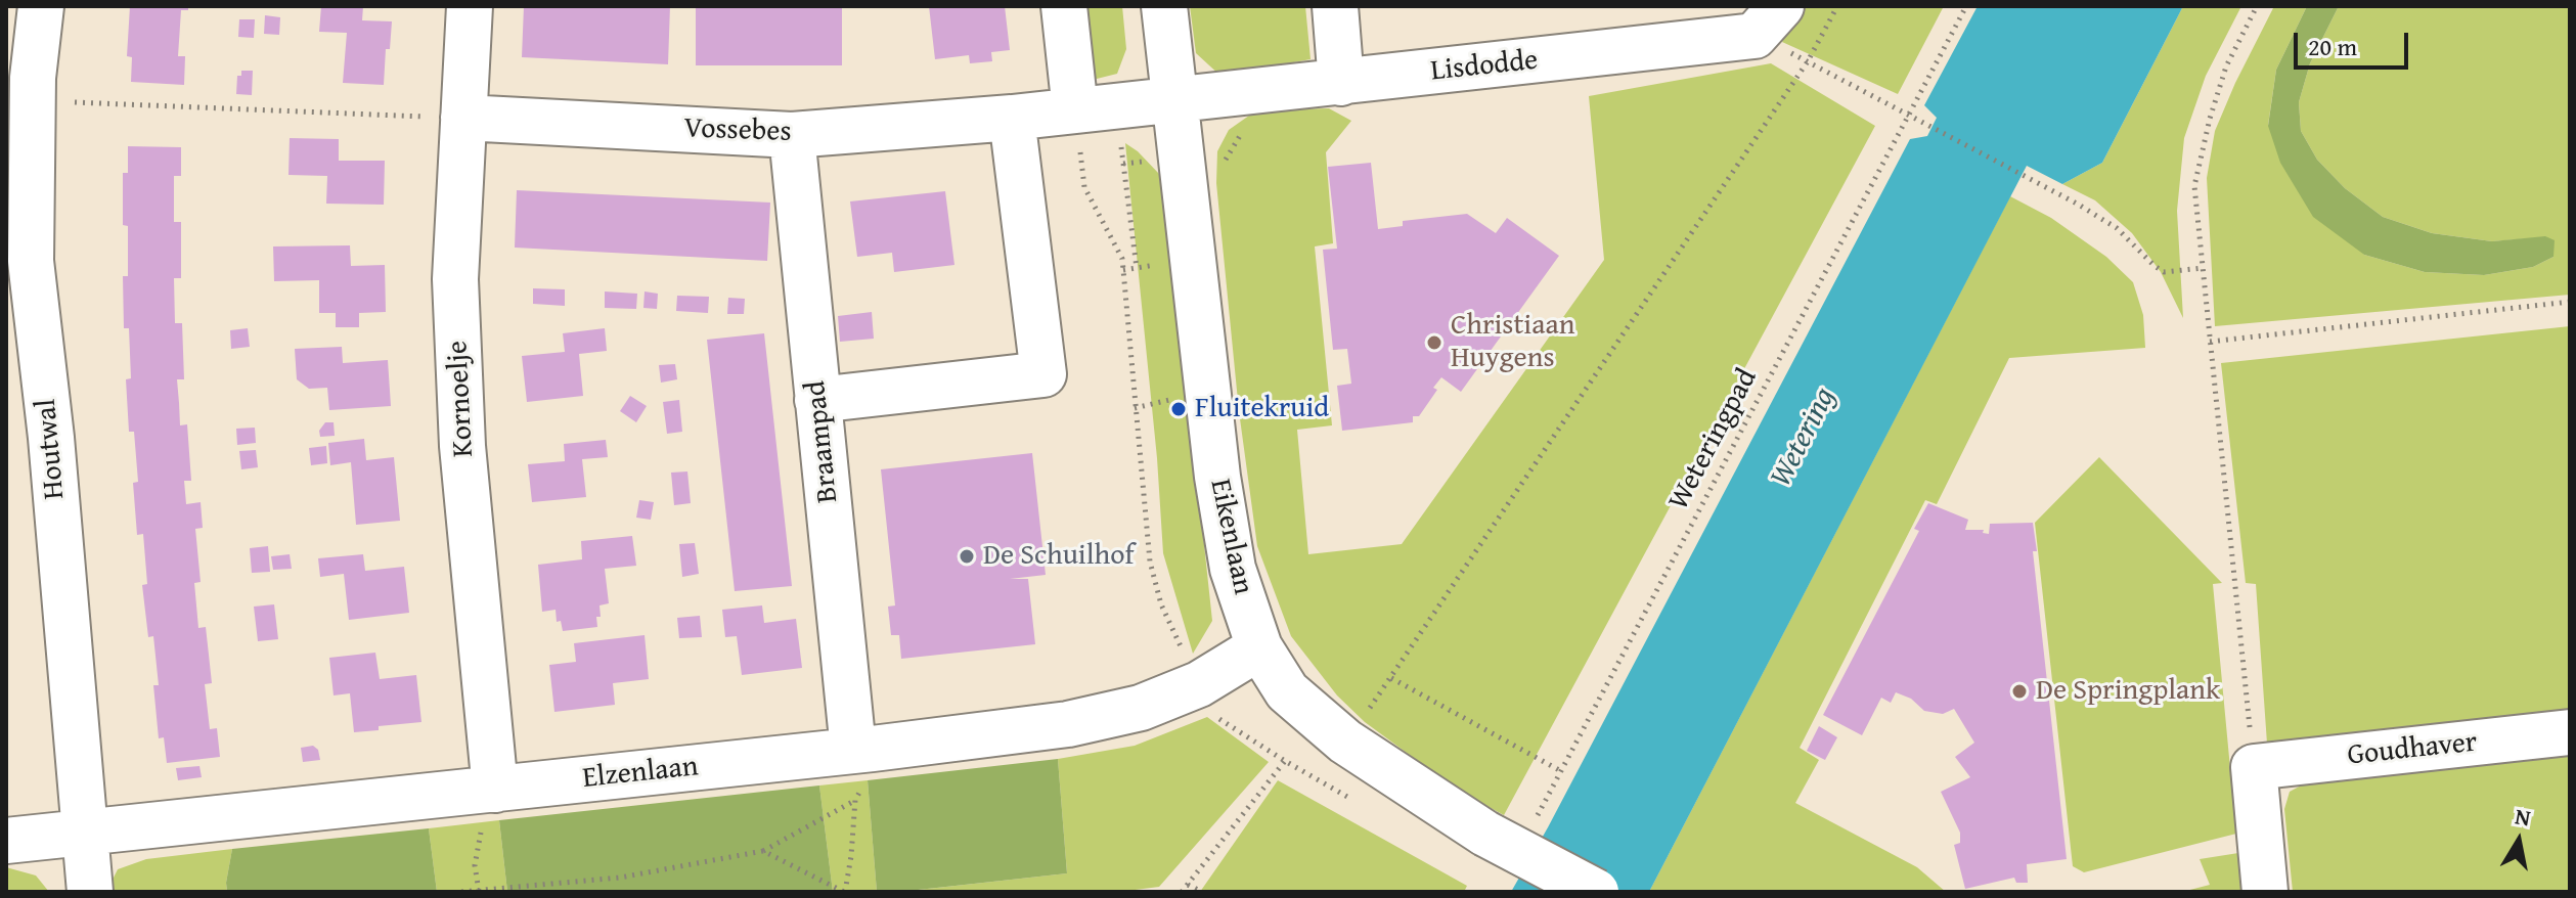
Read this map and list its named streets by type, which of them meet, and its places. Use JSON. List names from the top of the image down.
{
  "streets": {
    "street": [
      "Lisdodde",
      "Vossebes",
      "Kornoelje",
      "Braampad",
      "Houtwal",
      "Eikenlaan",
      "Goudhaver",
      "Elzenlaan"
    ],
    "path": ["Weteringpad"]
  },
  "crossings": [
    ["Lisdodde", "Vossebes"],
    ["Lisdodde", "Eikenlaan"],
    ["Vossebes", "Kornoelje"],
    ["Vossebes", "Braampad"],
    ["Vossebes", "Eikenlaan"],
    ["Kornoelje", "Elzenlaan"],
    ["Braampad", "Elzenlaan"],
    ["Houtwal", "Elzenlaan"],
    ["Eikenlaan", "Elzenlaan"]
  ],
  "water": ["Wetering"],
  "places": [
    "Christiaan Huygens",
    "Fluitekruid",
    "De Schuilhof",
    "De Springplank"
  ],
  "scale_bar": "20 m",
  "north": "top"
}
